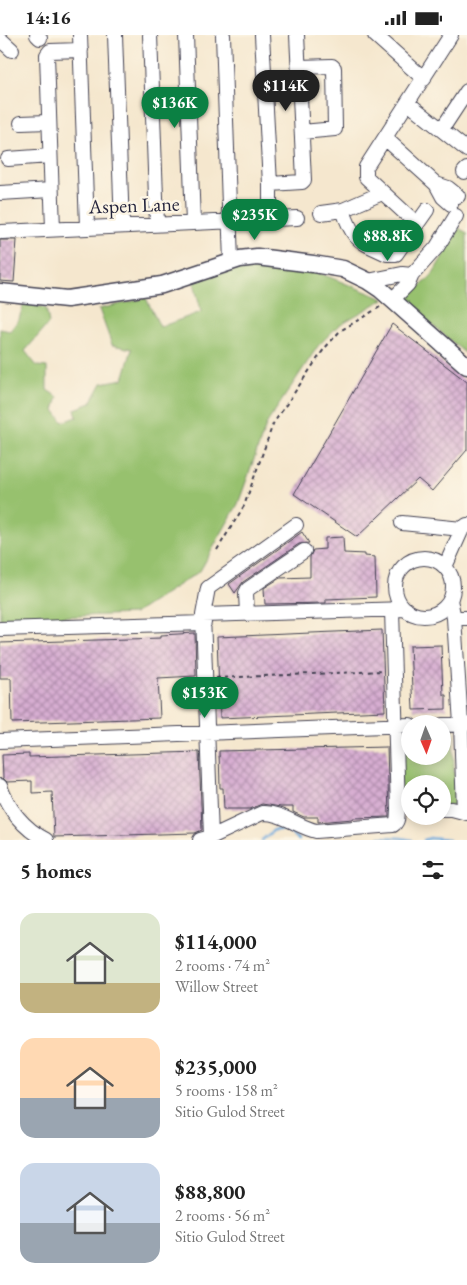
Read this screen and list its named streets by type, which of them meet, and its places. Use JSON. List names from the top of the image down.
{
  "streets": {
    "street": ["Aspen Lane"]
  },
  "north": "bottom",
  "page": {
    "status": "14:16",
    "price": [
      "$114K",
      "$136K",
      "$235K",
      "$88.8K",
      "$153K"
    ],
    "heading": "5 homes",
    "list": [
      {
        "name": "$114,000",
        "note": "2 rooms · 74 m² · Willow Street"
      },
      {
        "name": "$235,000",
        "note": "5 rooms · 158 m² · Sitio Gulod Street"
      },
      {
        "name": "$88,800",
        "note": "2 rooms · 56 m² · Sitio Gulod Street"
      }
    ]
  }
}
